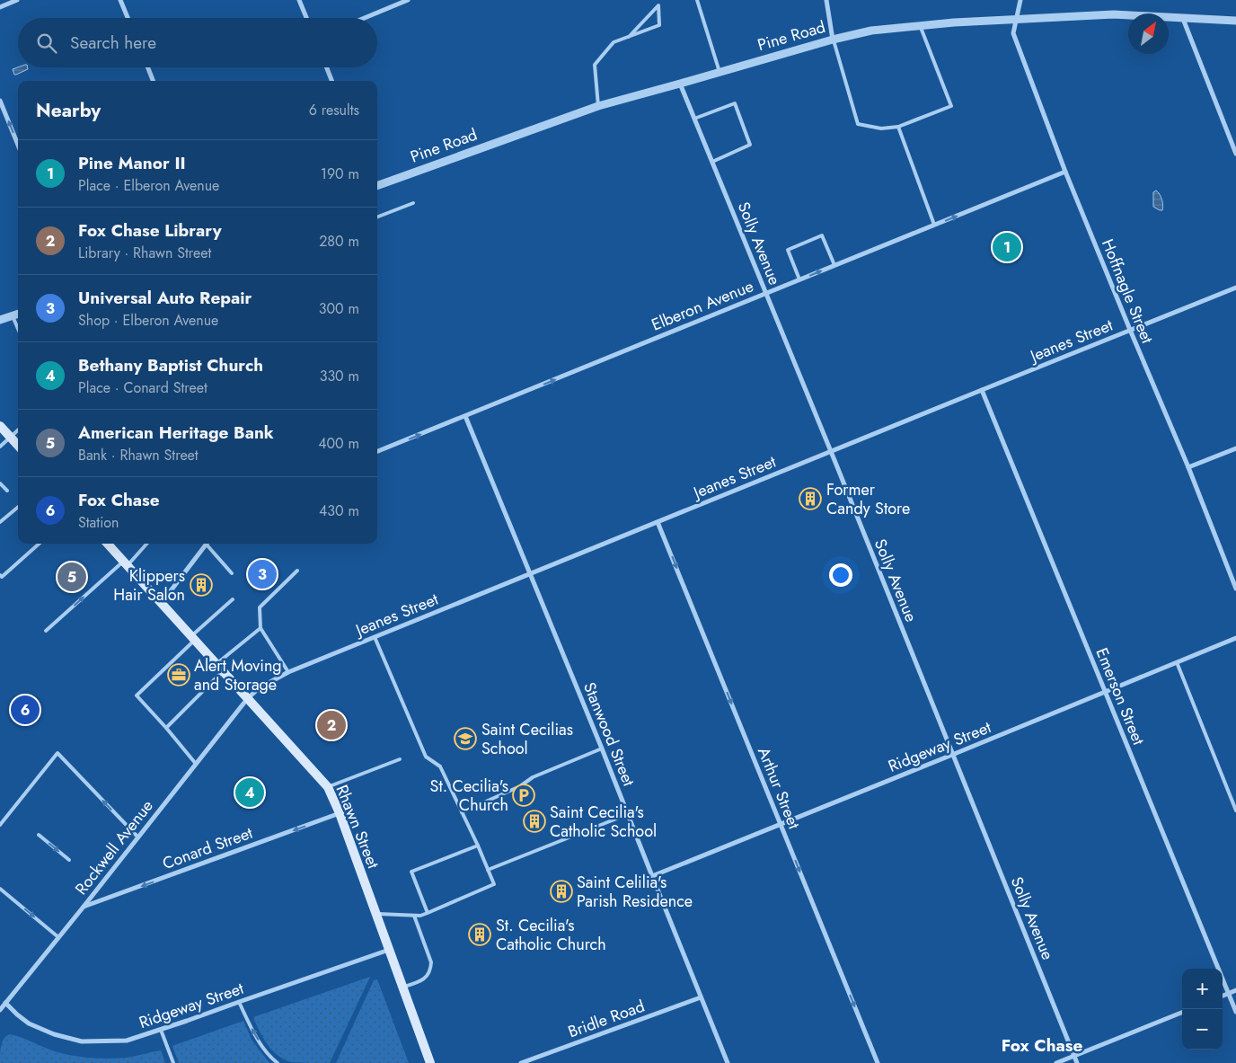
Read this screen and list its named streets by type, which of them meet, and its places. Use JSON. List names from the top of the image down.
{
  "streets": {
    "main road": ["Rhawn Street"],
    "street": [
      "Pine Road",
      "Solly Avenue",
      "Hoffnagle Street",
      "Elberon Avenue",
      "Jeanes Street",
      "Emerson Street",
      "Stanwood Street",
      "Ridgeway Street",
      "Arthur Street",
      "Rockwell Avenue",
      "Conard Street",
      "Bridle Road"
    ]
  },
  "crossings": [
    ["Pine Road", "Solly Avenue"],
    ["Pine Road", "Hoffnagle Street"],
    ["Solly Avenue", "Elberon Avenue"],
    ["Solly Avenue", "Jeanes Street"],
    ["Solly Avenue", "Ridgeway Street"],
    ["Hoffnagle Street", "Elberon Avenue"],
    ["Hoffnagle Street", "Jeanes Street"],
    ["Elberon Avenue", "Stanwood Street"],
    ["Jeanes Street", "Emerson Street"],
    ["Jeanes Street", "Stanwood Street"],
    ["Jeanes Street", "Arthur Street"],
    ["Jeanes Street", "Rhawn Street"],
    ["Jeanes Street", "Rockwell Avenue"],
    ["Emerson Street", "Ridgeway Street"],
    ["Stanwood Street", "Ridgeway Street"],
    ["Stanwood Street", "Bridle Road"],
    ["Ridgeway Street", "Arthur Street"],
    ["Ridgeway Street", "Rhawn Street"],
    ["Ridgeway Street", "Rockwell Avenue"],
    ["Rhawn Street", "Rockwell Avenue"],
    ["Rhawn Street", "Conard Street"],
    ["Rockwell Avenue", "Conard Street"]
  ],
  "one_way": ["Elberon Avenue", "Arthur Street", "Conard Street"],
  "districts": ["Fox Chase"],
  "places": {
    "building": [
      "Former Candy Store",
      "Klippers Hair Salon",
      "Saint Cecilia's Catholic School",
      "Saint Celilia's Parish Residence",
      "St. Cecilia's Catholic Church"
    ],
    "office": ["Alert Moving and Storage"],
    "school or university": ["Saint Cecilias School"],
    "parking": ["St. Cecilia's Church"]
  },
  "north": "top right",
  "page": {
    "search": "Search here",
    "heading": ["Nearby", "6 results"],
    "list": [
      {
        "mark": "1",
        "name": "Pine Manor II",
        "note": "Place · Elberon Avenue",
        "value": "190 m"
      },
      {
        "mark": "2",
        "name": "Fox Chase Library",
        "note": "Library · Rhawn Street",
        "value": "280 m"
      },
      {
        "mark": "3",
        "name": "Universal Auto Repair",
        "note": "Shop · Elberon Avenue",
        "value": "300 m"
      },
      {
        "mark": "4",
        "name": "Bethany Baptist Church",
        "note": "Place · Conard Street",
        "value": "330 m"
      },
      {
        "mark": "5",
        "name": "American Heritage Bank",
        "note": "Bank · Rhawn Street",
        "value": "400 m"
      },
      {
        "mark": "6",
        "name": "Fox Chase",
        "note": "Station",
        "value": "430 m"
      }
    ],
    "pins": [
      "1",
      "3",
      "5",
      "6",
      "2",
      "4"
    ],
    "map_buttons": ["+", "−"]
  }
}
